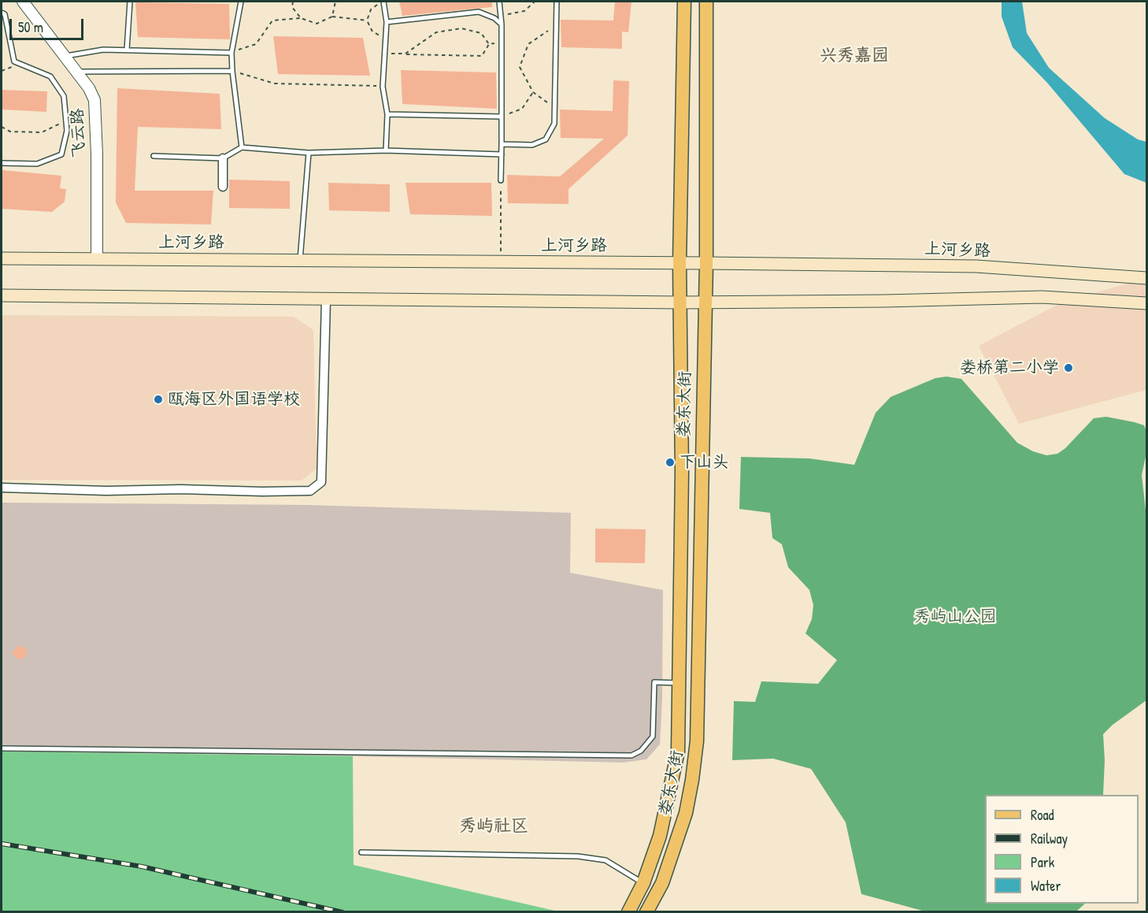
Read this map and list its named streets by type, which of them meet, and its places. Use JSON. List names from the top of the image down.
{
  "streets": {
    "main road": ["上河乡路", "娄东大街"],
    "street": ["飞云路"]
  },
  "crossings": [
    ["飞云路", "上河乡路"],
    ["上河乡路", "娄东大街"]
  ],
  "districts": ["兴秀嘉园", "秀屿社区"],
  "parks": ["秀屿山公园"],
  "places": ["娄桥第二小学", "瓯海区外国语学校", "下山头"],
  "legend": [
    "Road",
    "Railway",
    "Park",
    "Water"
  ],
  "scale_bar": "50 m"
}
